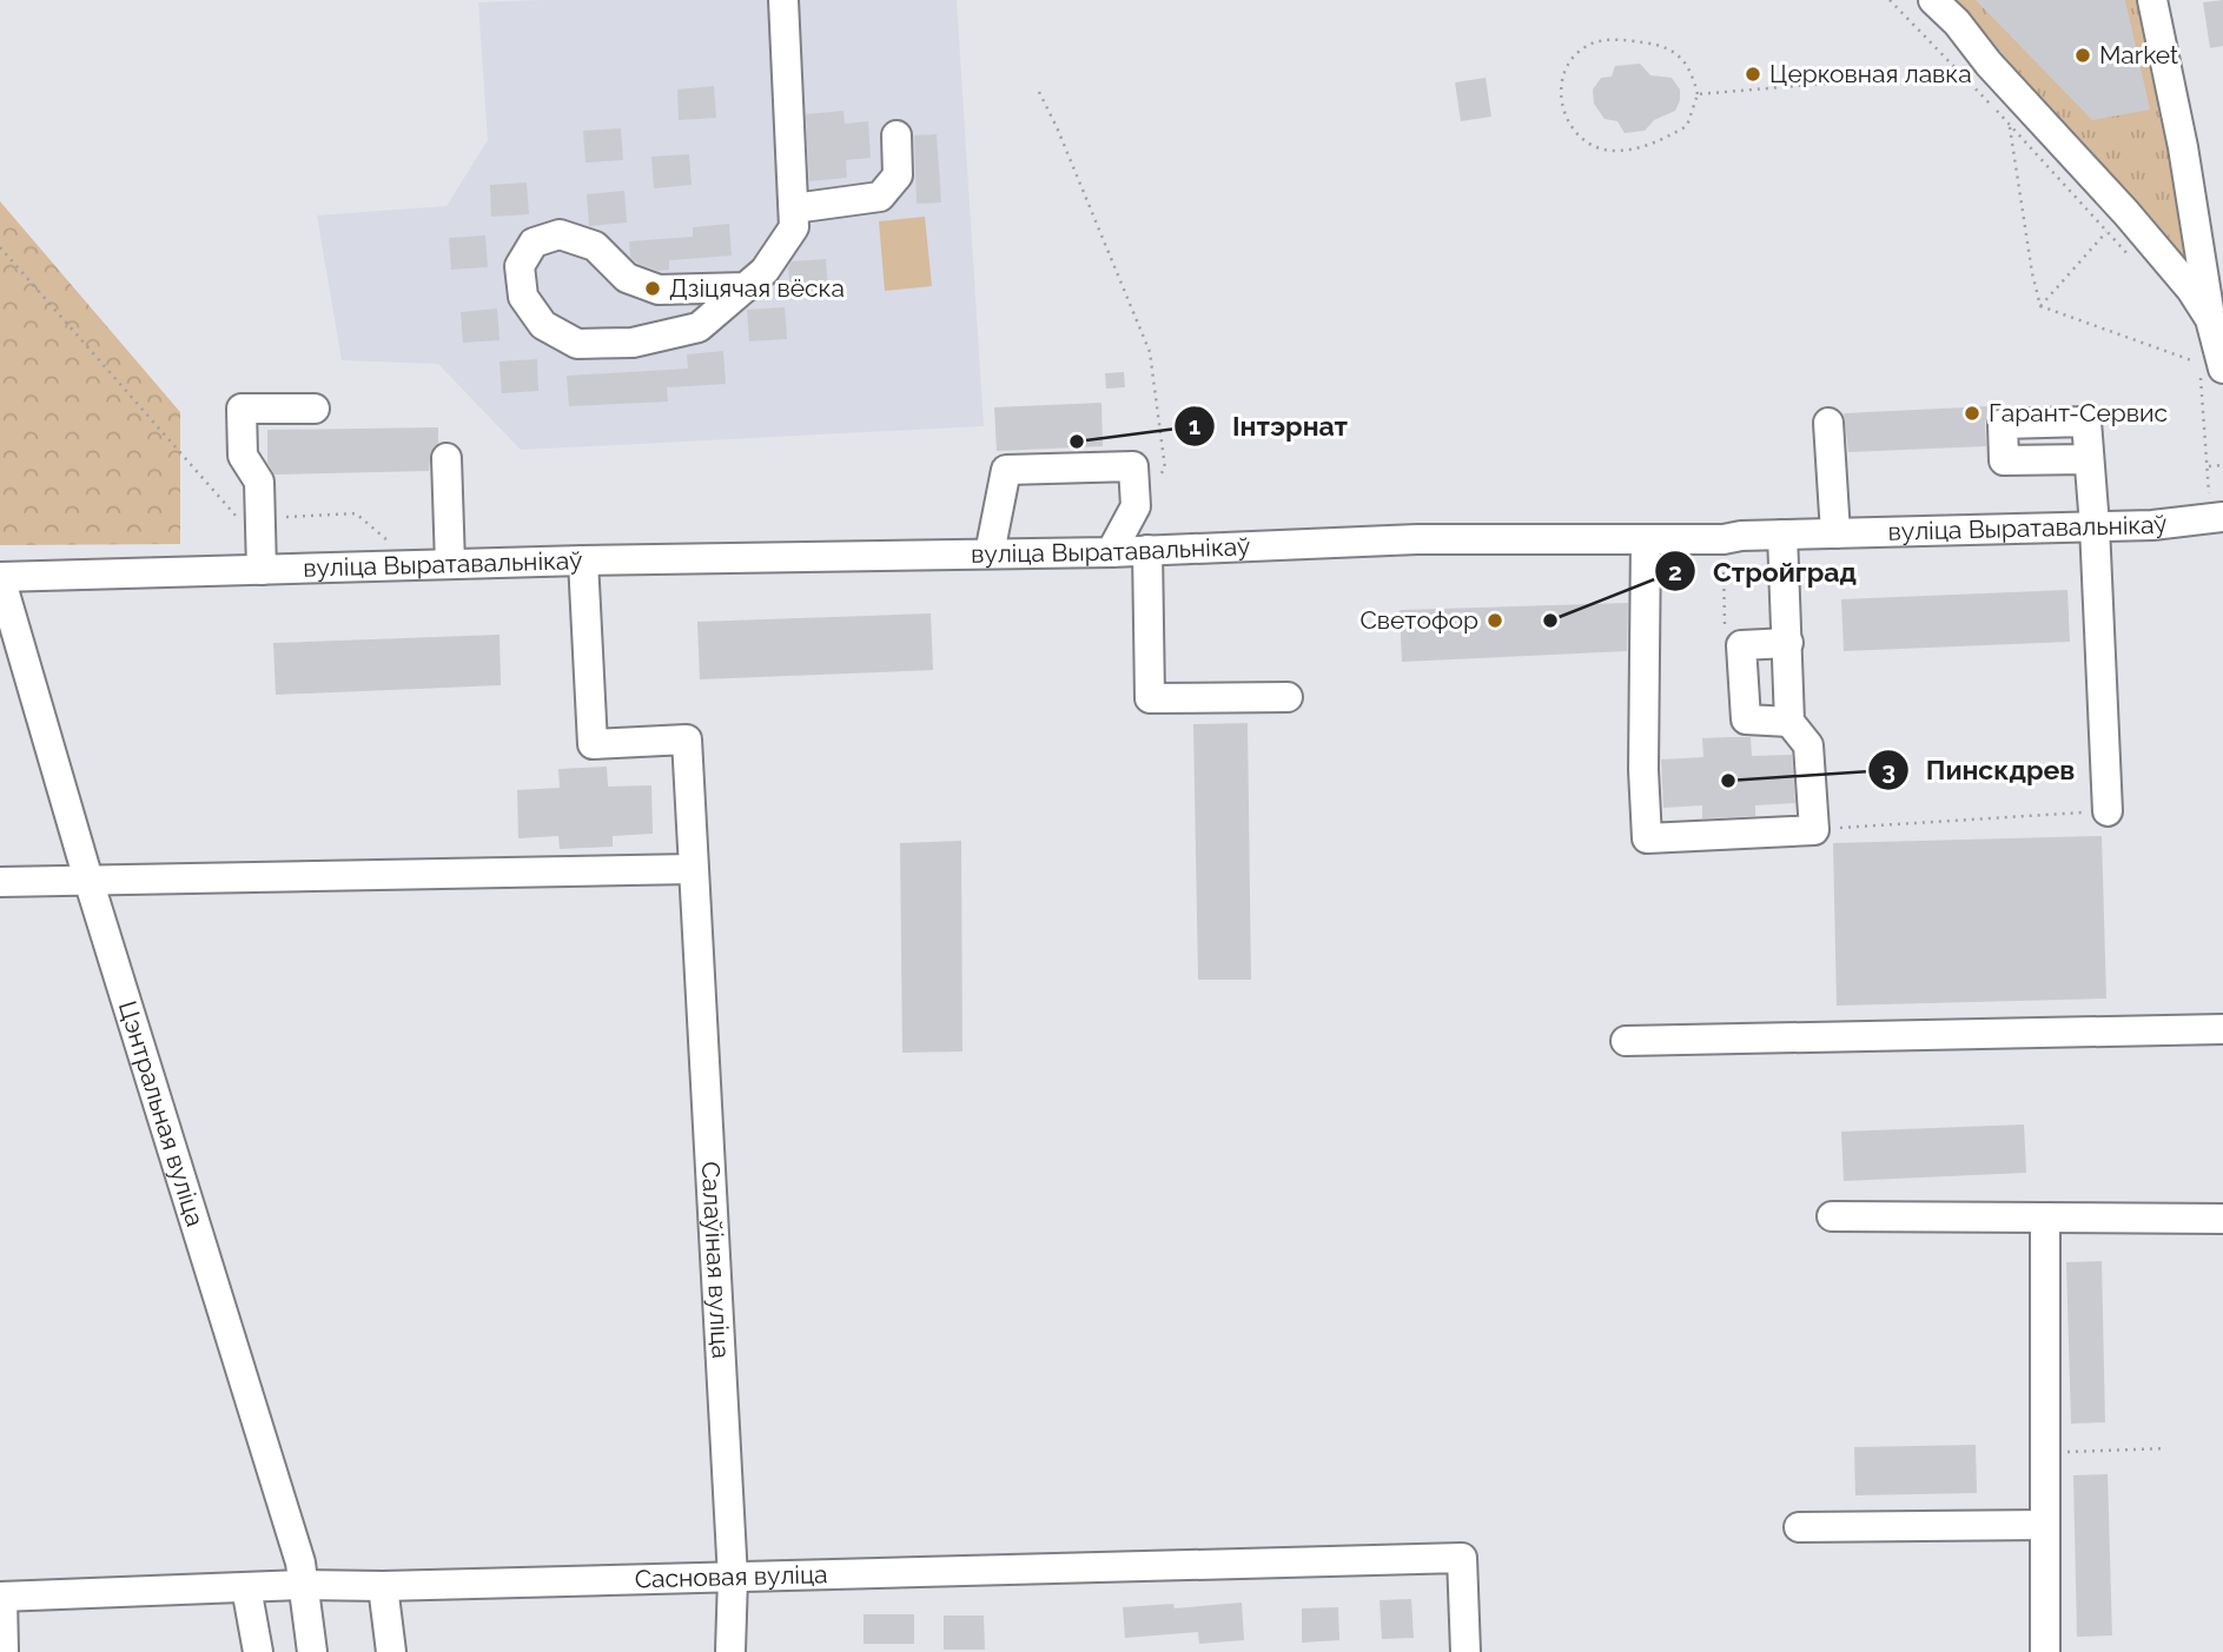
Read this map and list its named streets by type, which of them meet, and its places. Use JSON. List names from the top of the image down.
{
  "streets": {
    "street": [
      "вуліца Выратавальнікаў",
      "Цэнтральная вуліца",
      "Салаўіная вуліца",
      "Сасновая вуліца"
    ]
  },
  "crossings": [
    ["вуліца Выратавальнікаў", "Цэнтральная вуліца"],
    ["вуліца Выратавальнікаў", "Салаўіная вуліца"],
    ["Цэнтральная вуліца", "Сасновая вуліца"],
    ["Салаўіная вуліца", "Сасновая вуліца"]
  ],
  "places": [
    "Market",
    "Церковная лавка",
    "Дзіцячая вёска",
    "Гарант-Сервис",
    "Інтэрнат",
    "Светофор",
    "Стройград",
    "Пинскдрев"
  ]
}
